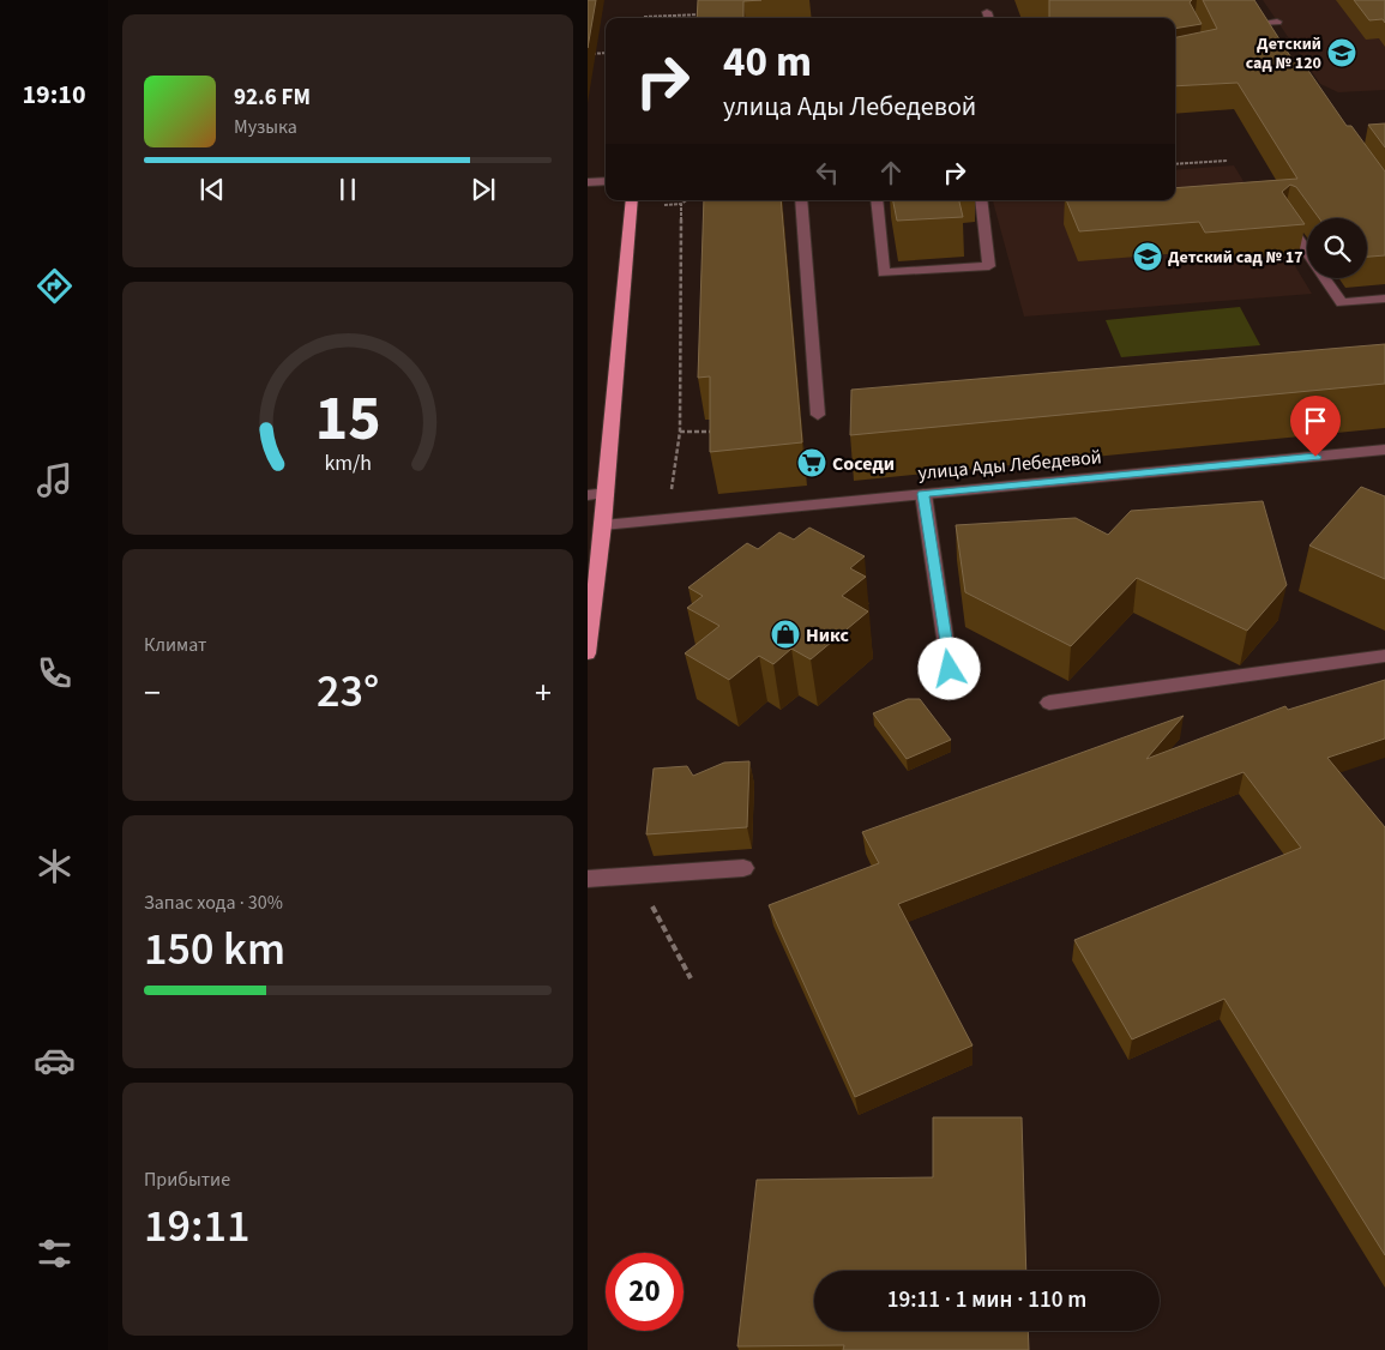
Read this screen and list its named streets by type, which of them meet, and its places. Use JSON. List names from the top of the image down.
{
  "streets": {
    "street": ["улица Ады Лебедевой"]
  },
  "places": {
    "school or university": ["Детский сад № 120", "Детский сад № 17"],
    "supermarket": ["Соседи"],
    "shop": ["Никс"]
  },
  "page": {
    "tabs": "19:10",
    "turn": ["40 m", "улица Ады Лебедевой"],
    "song": ["92.6 FM", "Музыка"],
    "tile": [
      "Климат",
      ["Запас хода · 30%", "150 km"],
      ["Прибытие", "19:11"]
    ],
    "heat": ["−", "23°", "+"],
    "limit": "20",
    "trip": "19:11 · 1 мин · 110 m",
    "gauge": ["15", "km/h"]
  }
}
